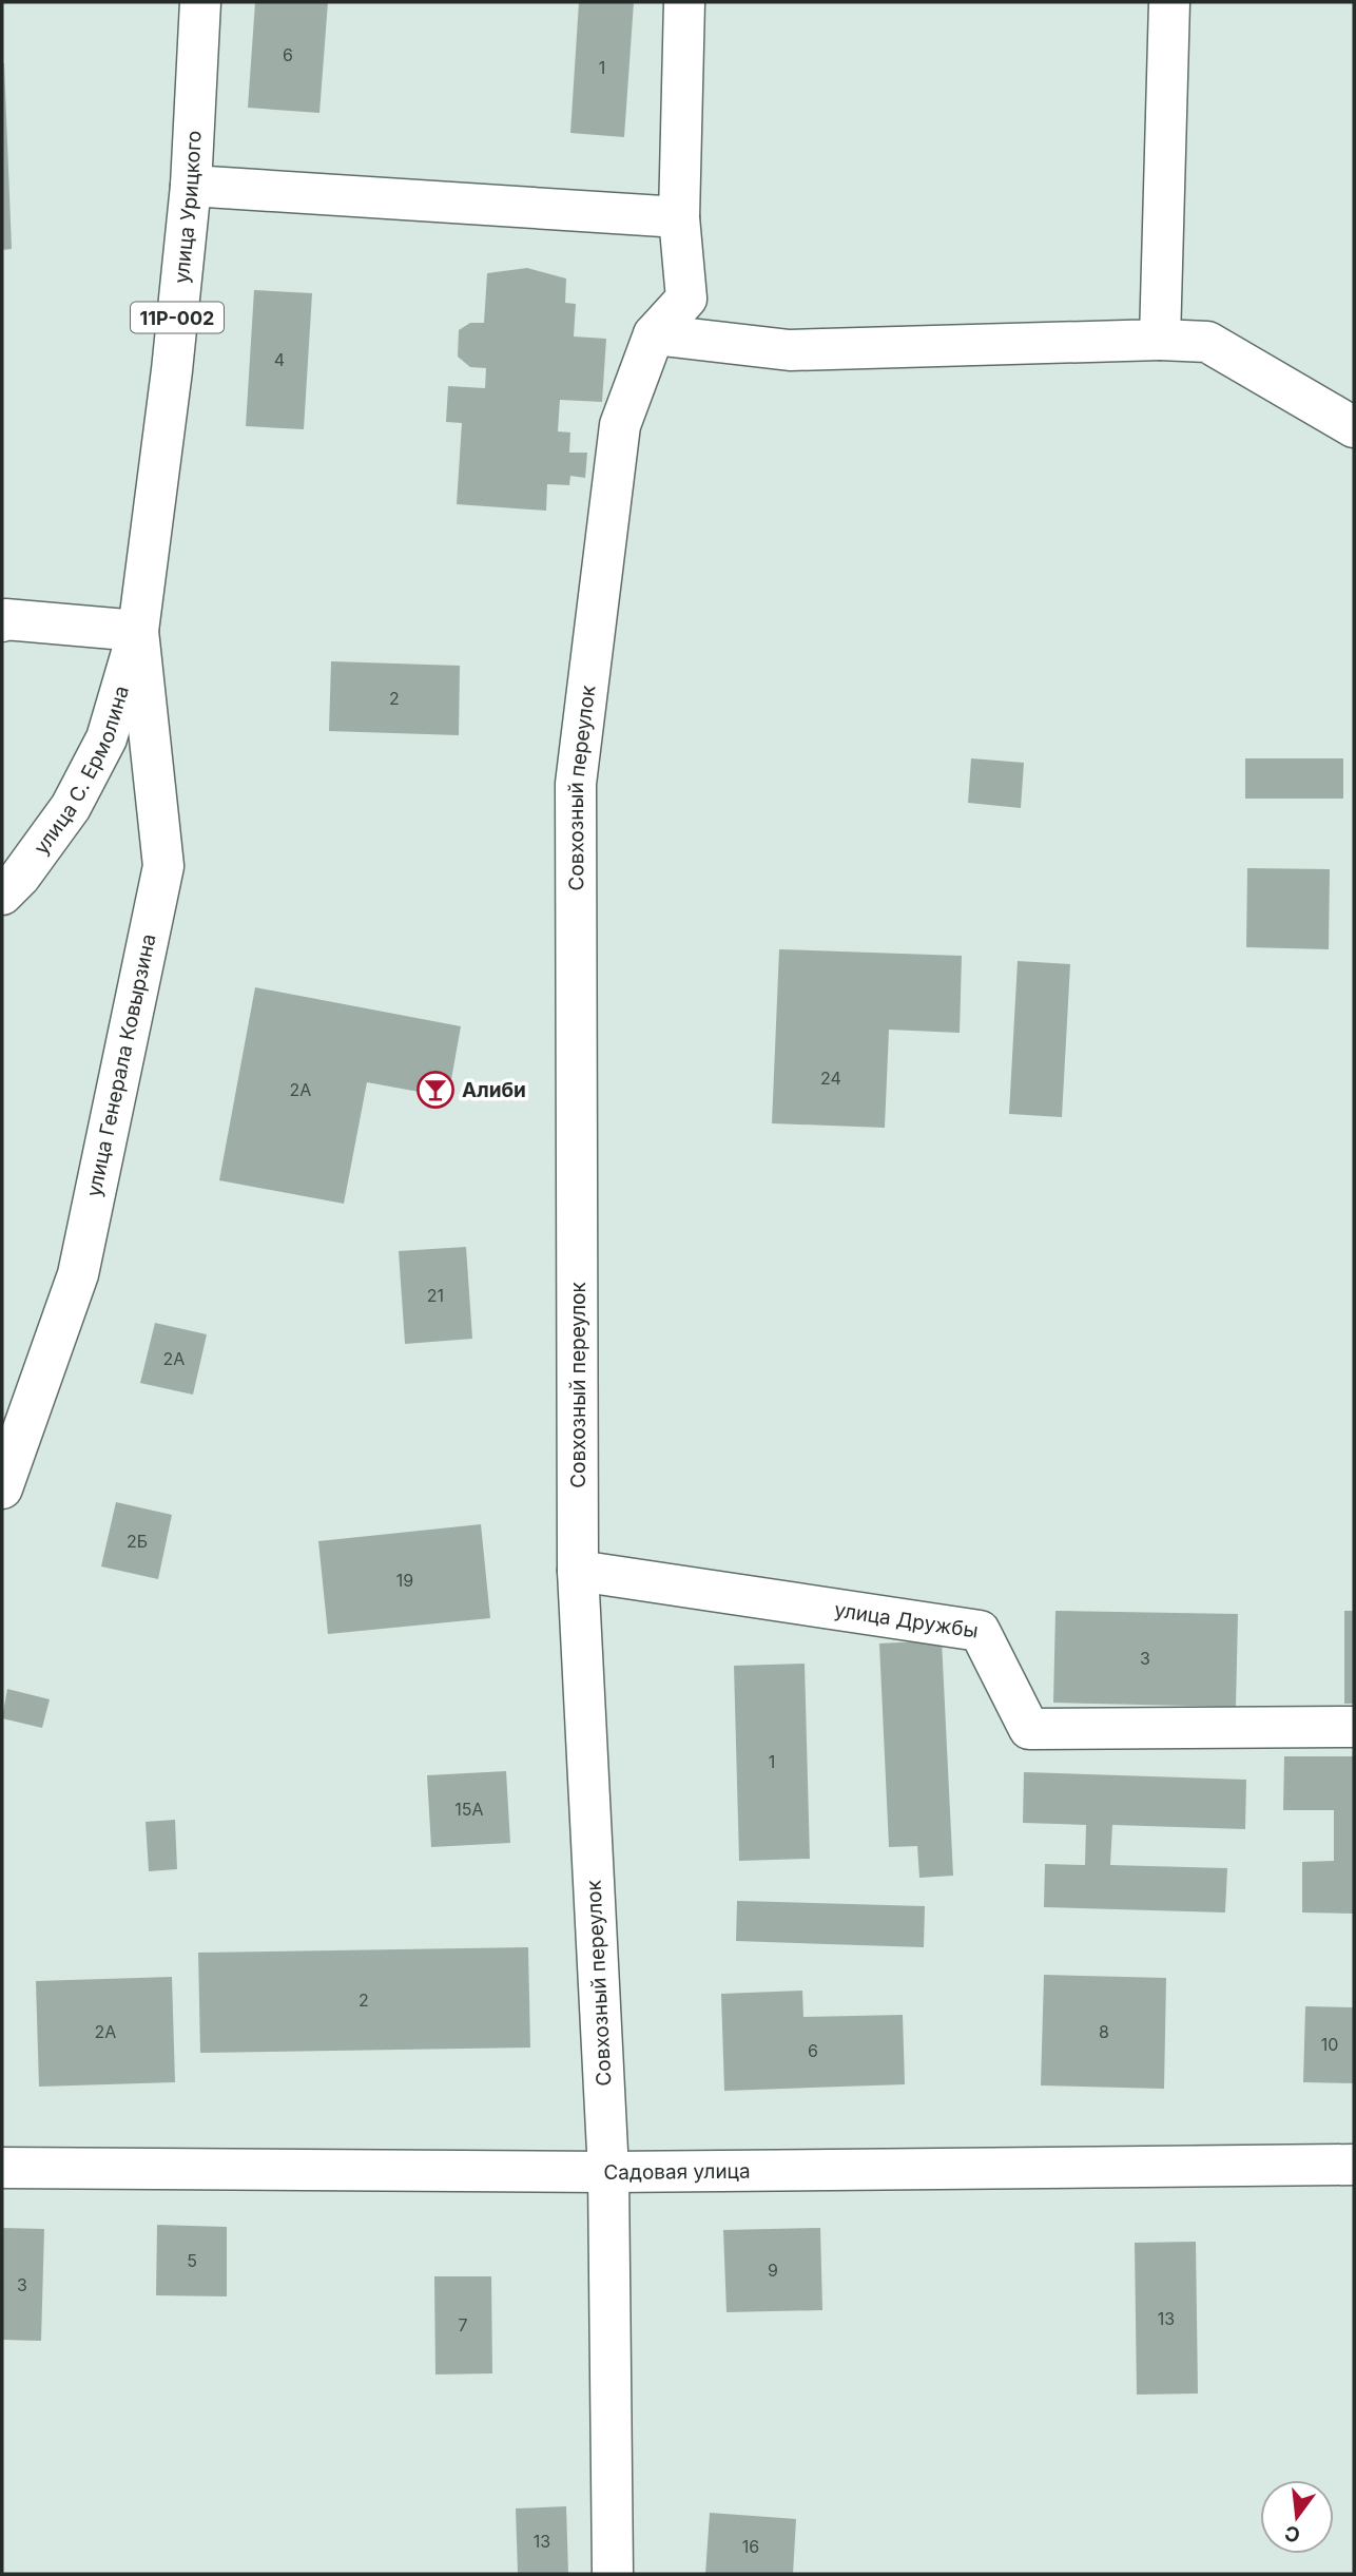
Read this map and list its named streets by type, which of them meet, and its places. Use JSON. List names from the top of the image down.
{
  "streets": {
    "street": [
      "улица Урицкого",
      "11Р-002",
      "улица С. Ермолина",
      "Совхозный переулок",
      "улица Генерала Ковырзина",
      "улица Дружбы",
      "Садовая улица"
    ]
  },
  "crossings": [
    ["улица Урицкого", "улица С. Ермолина"],
    ["улица Урицкого", "улица Генерала Ковырзина"],
    ["улица С. Ермолина", "улица Генерала Ковырзина"],
    ["Совхозный переулок", "улица Дружбы"],
    ["Совхозный переулок", "Садовая улица"]
  ],
  "places": {
    "bar": ["Алиби"]
  },
  "house_numbers": [
    "6",
    "1",
    "4",
    "2",
    "24",
    "2А",
    "21",
    "2А",
    "2Б",
    "19",
    "3",
    "1",
    "15А",
    "2",
    "2А",
    "8",
    "10",
    "6",
    "5",
    "9",
    "3",
    "13",
    "7",
    "13",
    "16"
  ],
  "north": "bottom"
}
